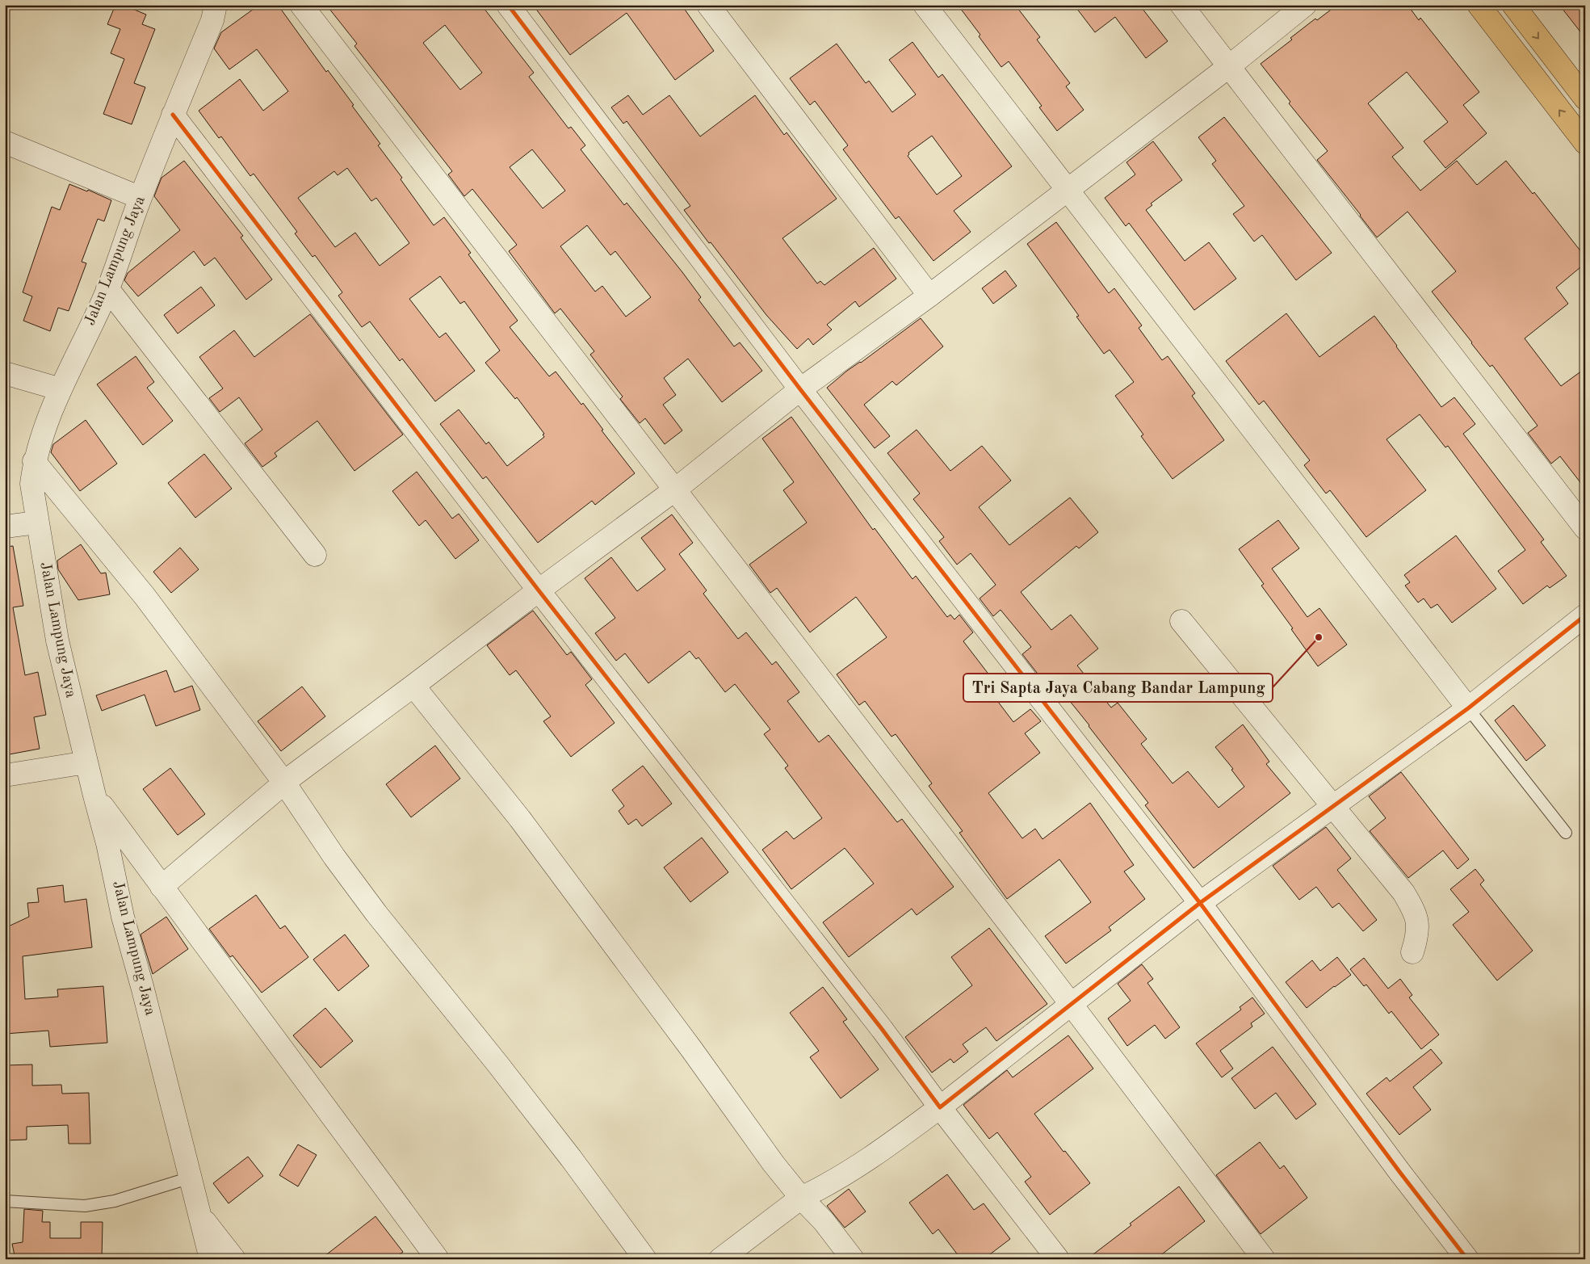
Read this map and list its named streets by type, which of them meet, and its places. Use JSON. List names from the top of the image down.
{
  "streets": {
    "street": ["Jalan Lampung Jaya"]
  },
  "places": ["Tri Sapta Jaya Cabang Bandar Lampung"]
}
